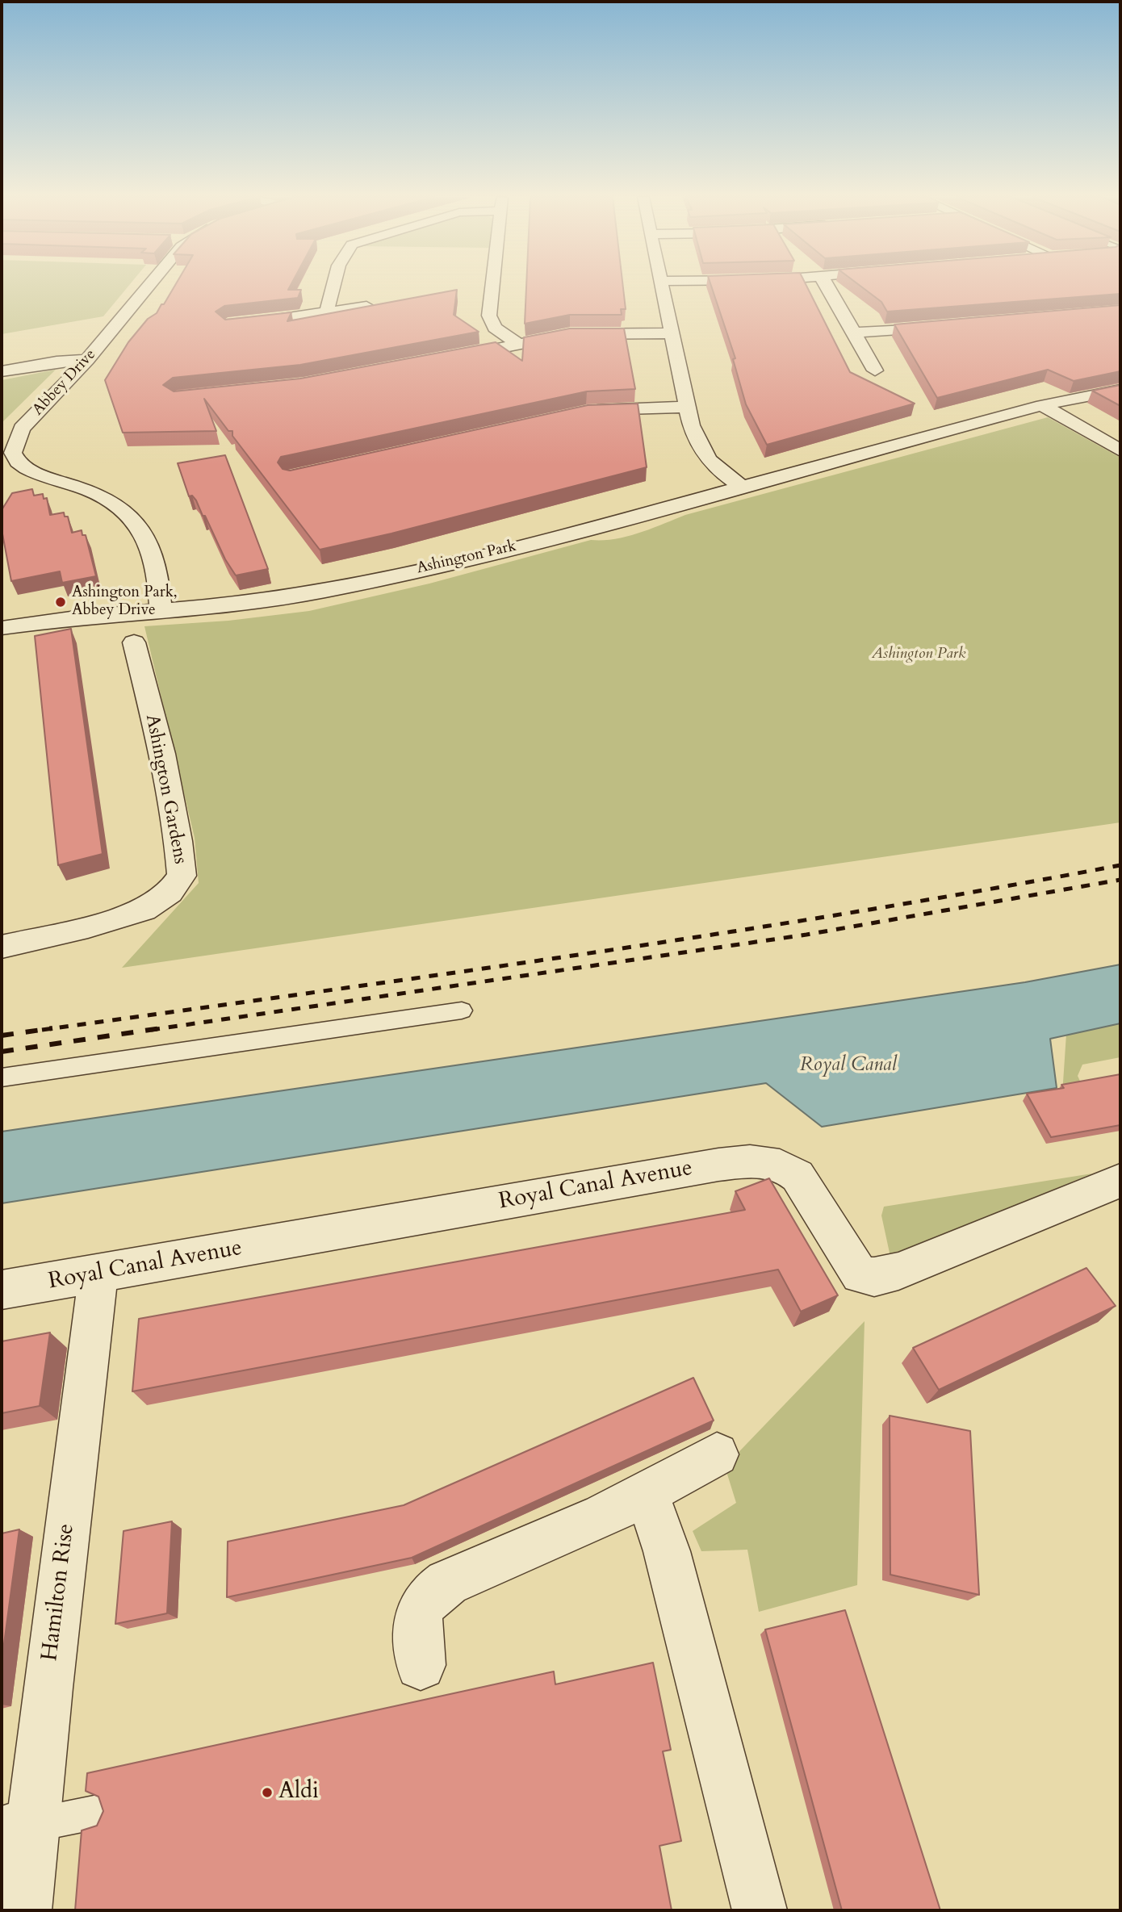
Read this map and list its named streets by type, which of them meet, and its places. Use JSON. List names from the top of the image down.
{
  "streets": {
    "street": [
      "Abbey Drive",
      "Ashington Park",
      "Ashington Gardens",
      "Royal Canal Avenue",
      "Hamilton Rise"
    ]
  },
  "crossings": [
    ["Abbey Drive", "Ashington Park"],
    ["Royal Canal Avenue", "Hamilton Rise"]
  ],
  "water": ["Royal Canal"],
  "parks": ["Ashington Park"],
  "places": ["Ashington Park, Abbey Drive", "Aldi"]
}
